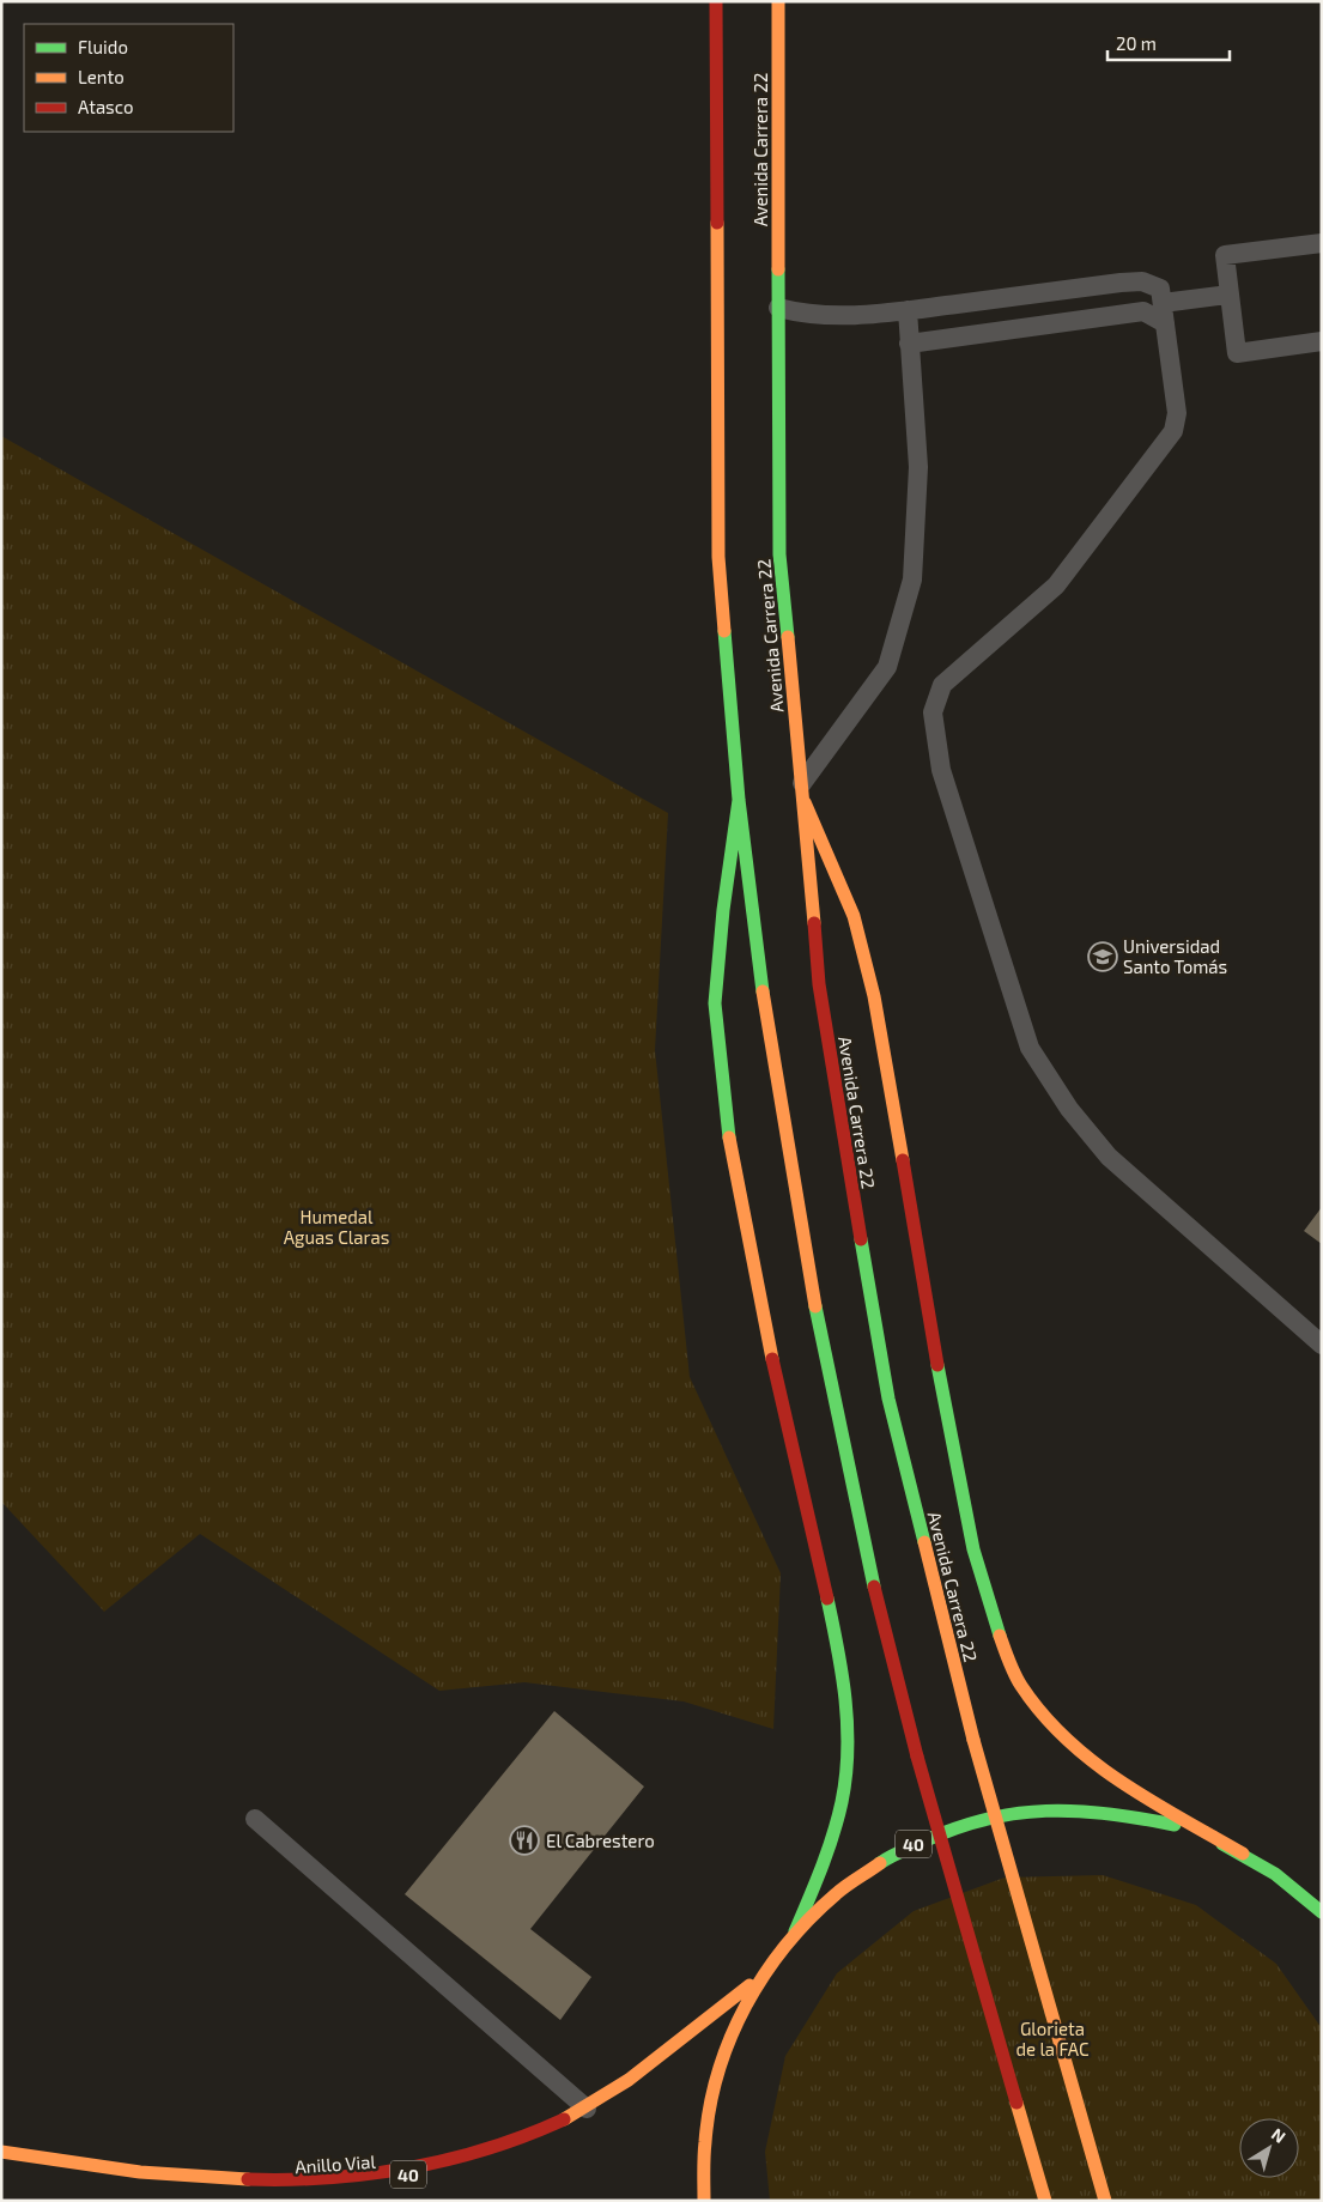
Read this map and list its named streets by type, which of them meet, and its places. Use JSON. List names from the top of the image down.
{
  "streets": {
    "main road": ["Avenida Carrera 22", "40", "Anillo Vial"]
  },
  "crossings": [
    ["40", "Anillo Vial"]
  ],
  "parks": ["Humedal Aguas Claras", "Glorieta de la FAC"],
  "places": {
    "school or university": ["Universidad Santo Tomás"],
    "restaurant": ["El Cabrestero"]
  },
  "legend": ["Fluido", "Lento", "Atasco"],
  "scale_bar": "20 m",
  "north": "top right"
}
